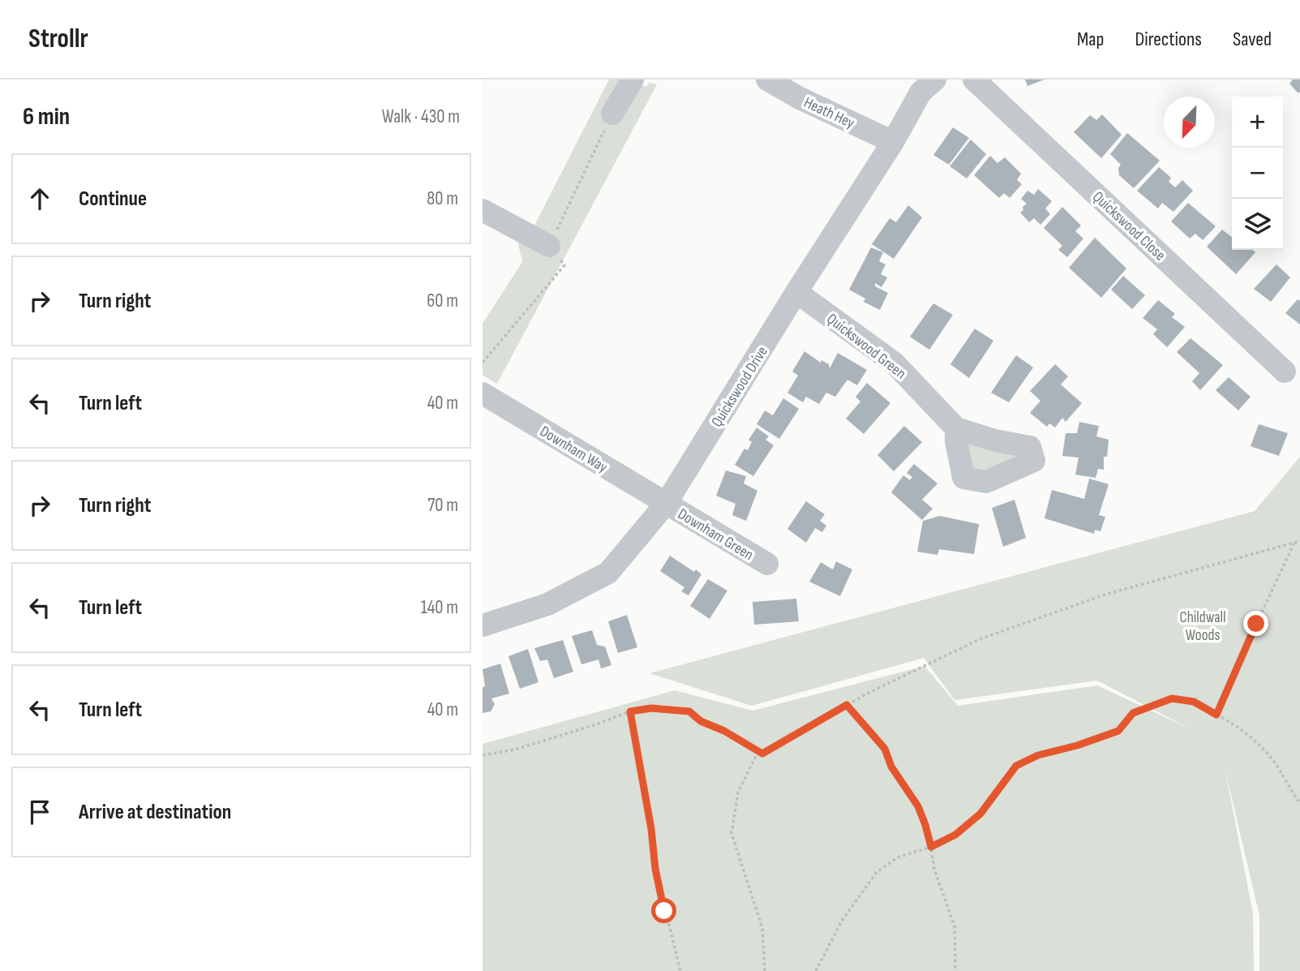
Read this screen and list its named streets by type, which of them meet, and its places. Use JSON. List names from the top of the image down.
{
  "streets": {
    "street": [
      "Heath Hey",
      "Quickswood Close",
      "Quickswood Green",
      "Quickswood Drive",
      "Downham Way",
      "Downham Green"
    ]
  },
  "crossings": [
    ["Heath Hey", "Quickswood Drive"],
    ["Quickswood Green", "Quickswood Drive"],
    ["Quickswood Drive", "Downham Way"],
    ["Quickswood Drive", "Downham Green"],
    ["Downham Way", "Downham Green"]
  ],
  "parks": ["Childwall Woods"],
  "north": "bottom left",
  "page": {
    "header": "Strollr",
    "nav": ["Map", "Directions", "Saved"],
    "heading": ["6 min", "Walk · 430 m"],
    "map_buttons": ["+", "−"],
    "list": [
      ["Continue", "80 m"],
      ["Turn right", "60 m"],
      ["Turn left", "40 m"],
      ["Turn right", "70 m"],
      ["Turn left", "140 m"],
      ["Turn left", "40 m"],
      "Arrive at destination"
    ]
  }
}
